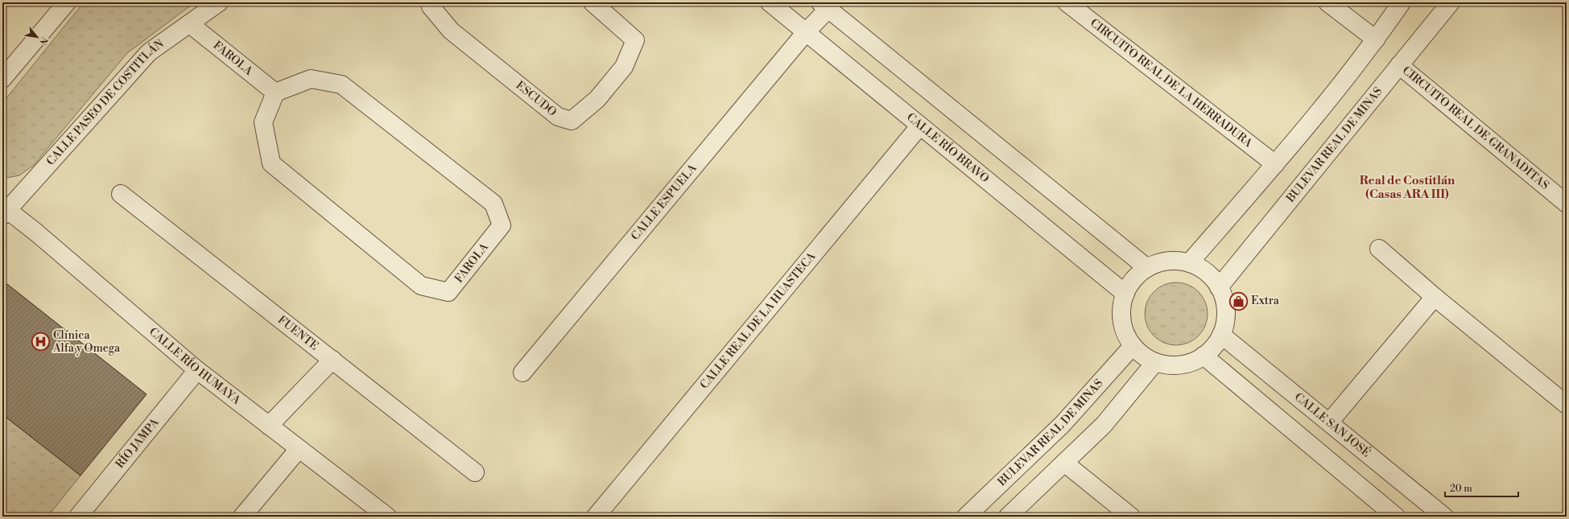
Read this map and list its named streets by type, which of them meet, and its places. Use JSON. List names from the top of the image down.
{
  "streets": {
    "street": [
      "FAROLA",
      "CIRCUITO REAL DE LA HERRADURA",
      "ESCUDO",
      "CALLE PASEO DE COSTITLÁN",
      "CIRCUITO REAL DE GRANADITAS",
      "BULEVAR REAL DE MINAS",
      "CALLE RÍO BRAVO",
      "CALLE ESPUELA",
      "CALLE REAL DE LA HUASTECA",
      "FUENTE",
      "CALLE RÍO HUMAYA",
      "CALLE SAN JOSÉ",
      "RÍO JAMPA"
    ]
  },
  "crossings": [
    ["FAROLA", "CALLE PASEO DE COSTITLÁN"],
    ["CALLE PASEO DE COSTITLÁN", "CALLE RÍO HUMAYA"],
    ["CIRCUITO REAL DE GRANADITAS", "BULEVAR REAL DE MINAS"],
    ["BULEVAR REAL DE MINAS", "CALLE RÍO BRAVO"],
    ["BULEVAR REAL DE MINAS", "CALLE SAN JOSÉ"],
    ["CALLE RÍO BRAVO", "CALLE ESPUELA"],
    ["CALLE RÍO BRAVO", "CALLE REAL DE LA HUASTECA"],
    ["CALLE RÍO BRAVO", "CALLE SAN JOSÉ"],
    ["CALLE RÍO HUMAYA", "RÍO JAMPA"]
  ],
  "districts": ["Real de Costitlán (Casas ARA III)"],
  "places": {
    "shop": ["Extra"],
    "hospital": ["Clínica Alfa y Omega"]
  },
  "scale_bar": "20 m",
  "north": "bottom right"
}
